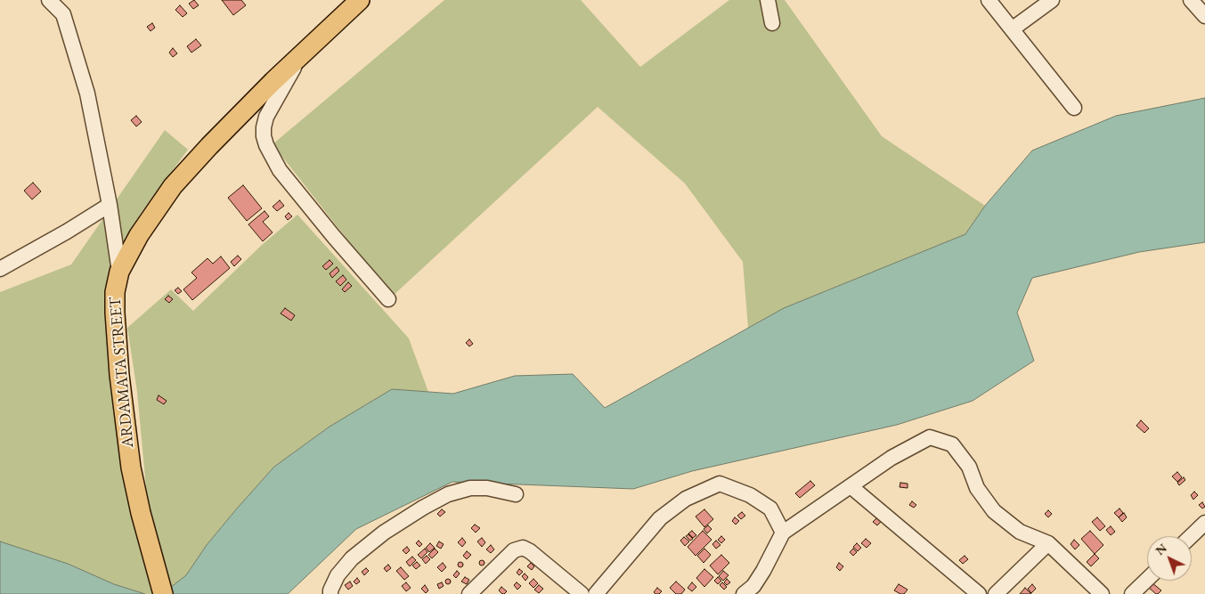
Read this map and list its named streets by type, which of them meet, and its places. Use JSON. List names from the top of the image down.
{
  "streets": {
    "main road": ["ARDAMATA STREET"]
  },
  "north": "top left"
}
